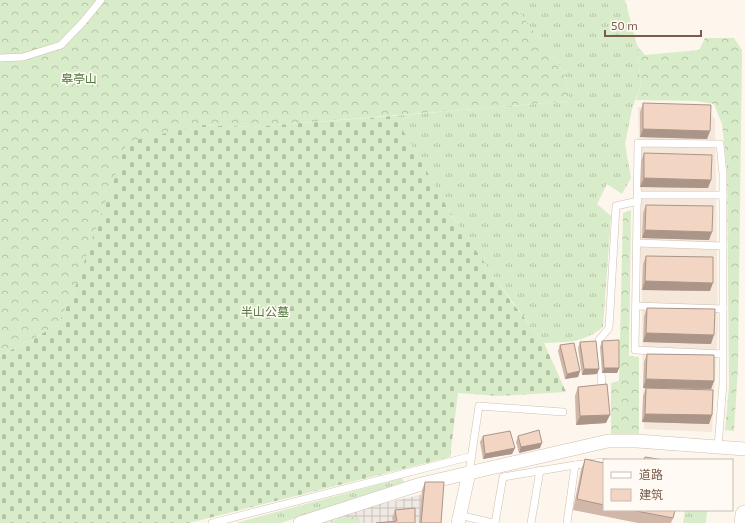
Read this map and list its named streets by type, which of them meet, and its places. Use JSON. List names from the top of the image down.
{
  "parks": ["皋亭山", "半山公墓"],
  "legend": ["道路", "建筑"],
  "scale_bar": "50 m"
}
